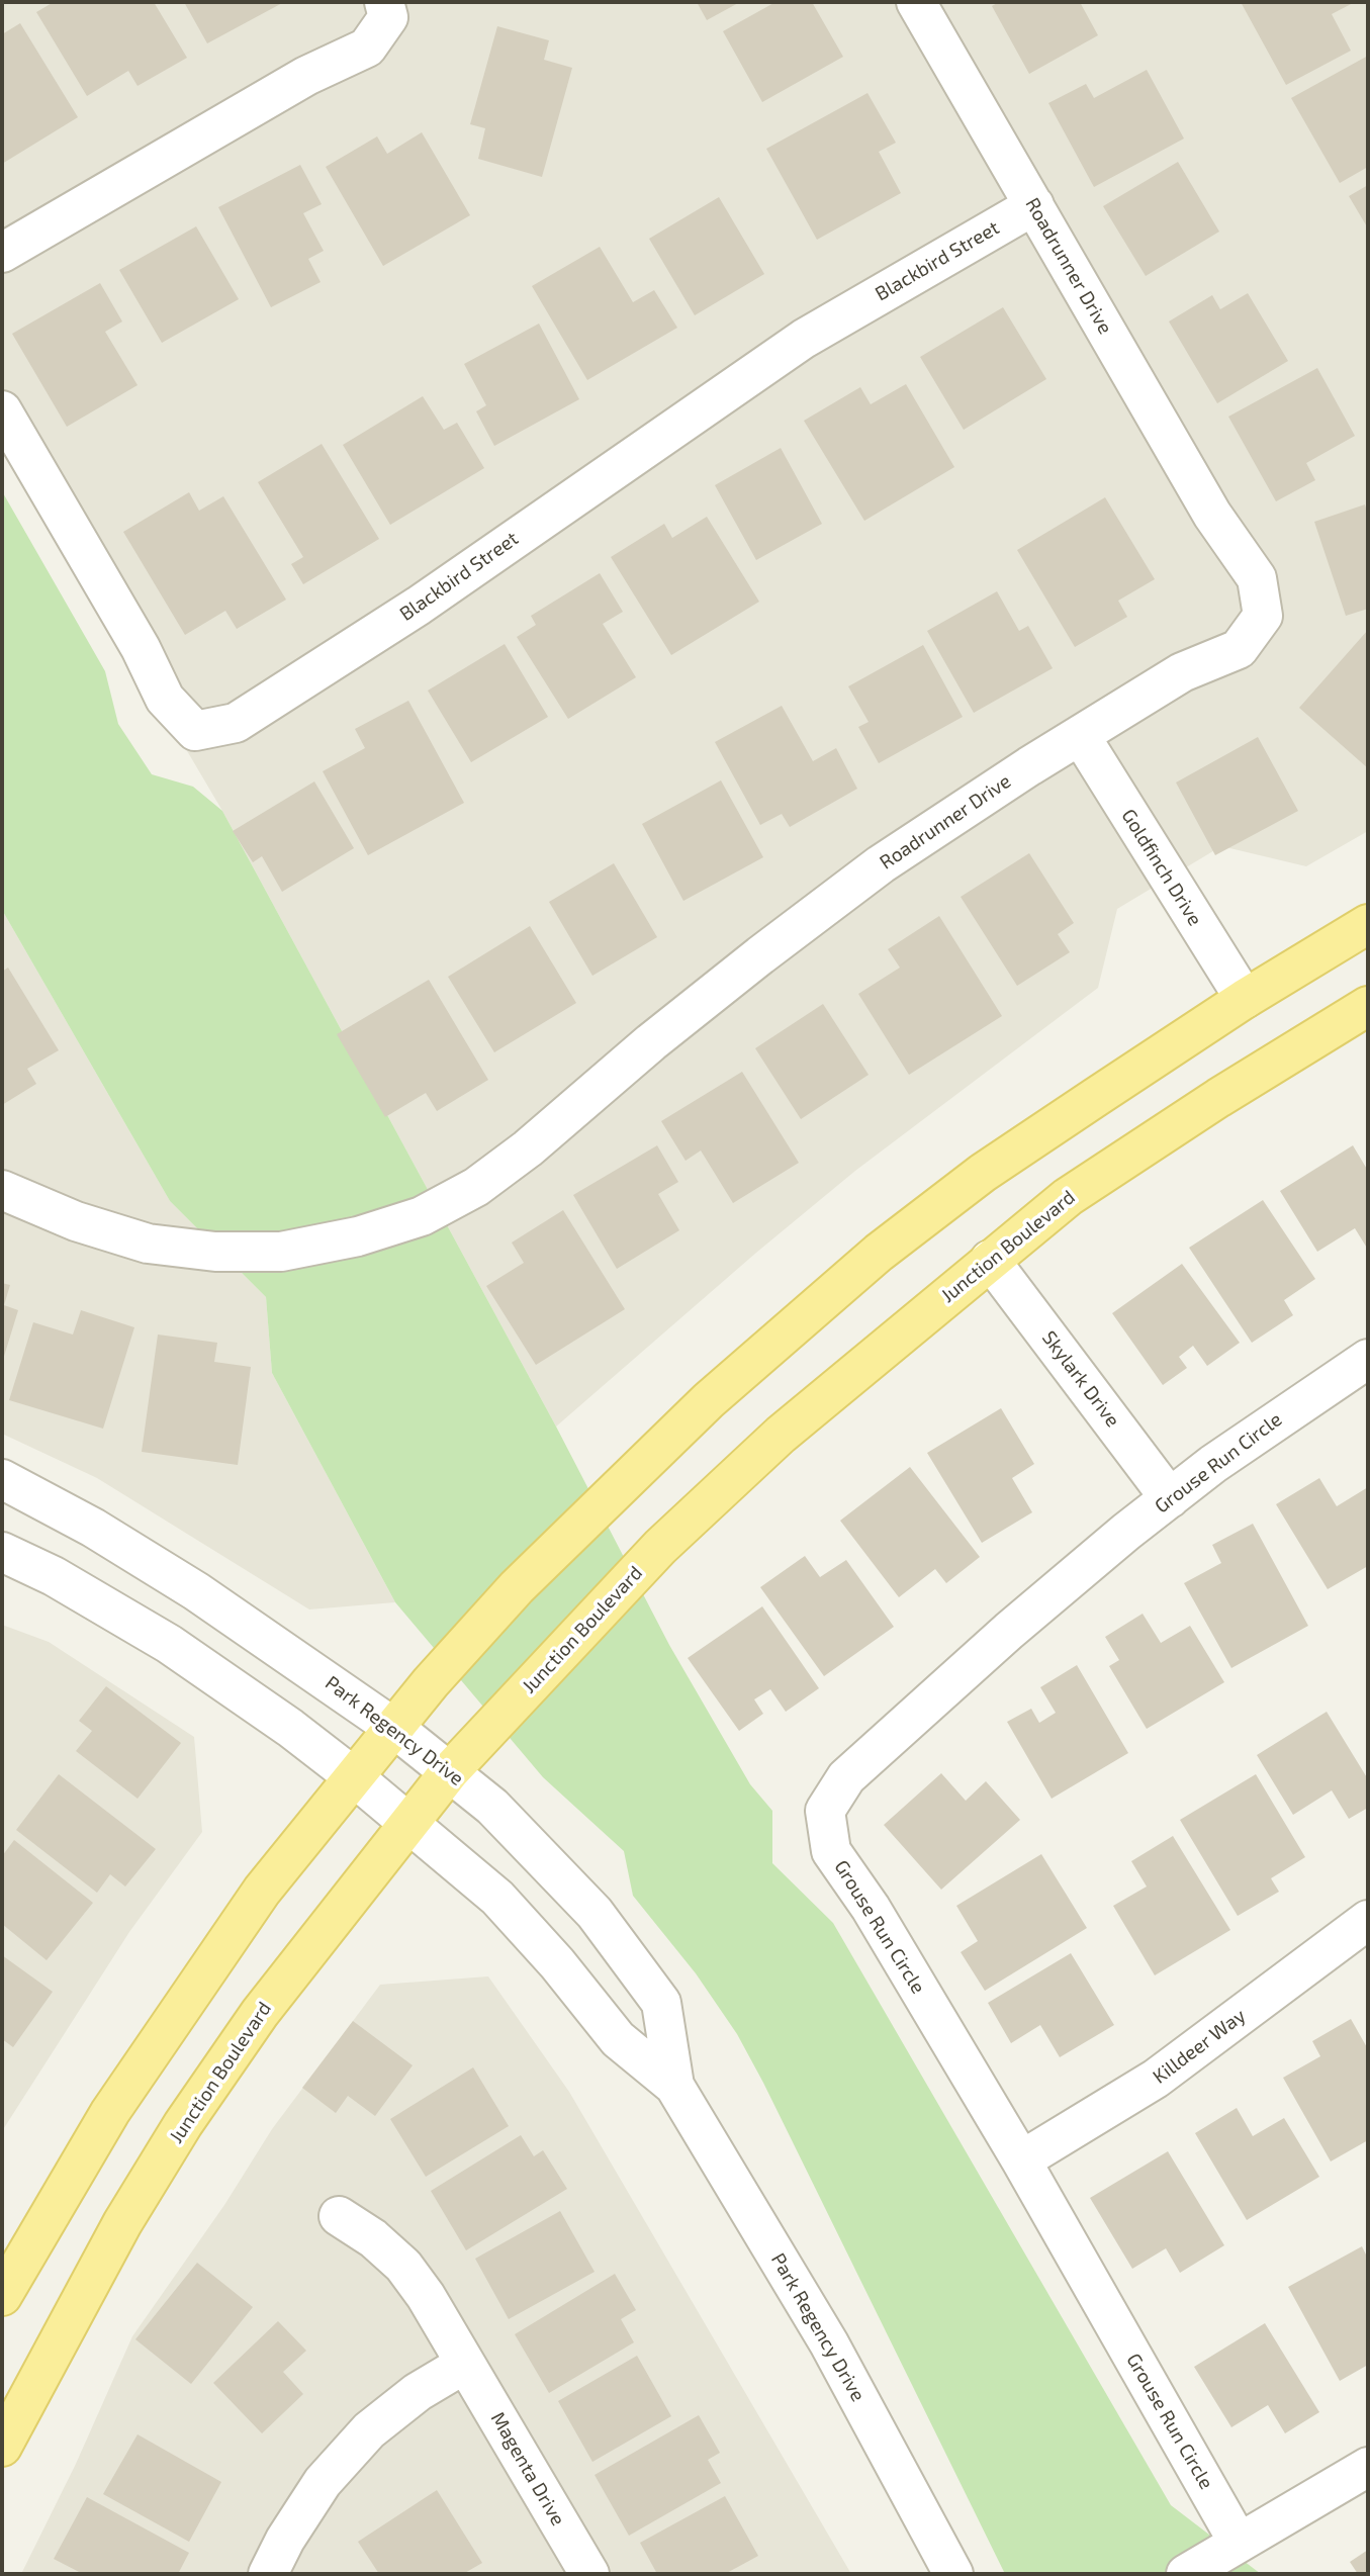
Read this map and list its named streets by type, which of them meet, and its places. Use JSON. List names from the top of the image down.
{
  "streets": {
    "main road": ["Junction Boulevard"],
    "street": [
      "Blackbird Street",
      "Roadrunner Drive",
      "Goldfinch Drive",
      "Skylark Drive",
      "Grouse Run Circle",
      "Park Regency Drive",
      "Killdeer Way",
      "Magenta Drive"
    ]
  },
  "crossings": [
    ["Blackbird Street", "Roadrunner Drive"],
    ["Roadrunner Drive", "Goldfinch Drive"],
    ["Junction Boulevard", "Skylark Drive"],
    ["Junction Boulevard", "Park Regency Drive"],
    ["Skylark Drive", "Grouse Run Circle"],
    ["Grouse Run Circle", "Killdeer Way"]
  ]
}
